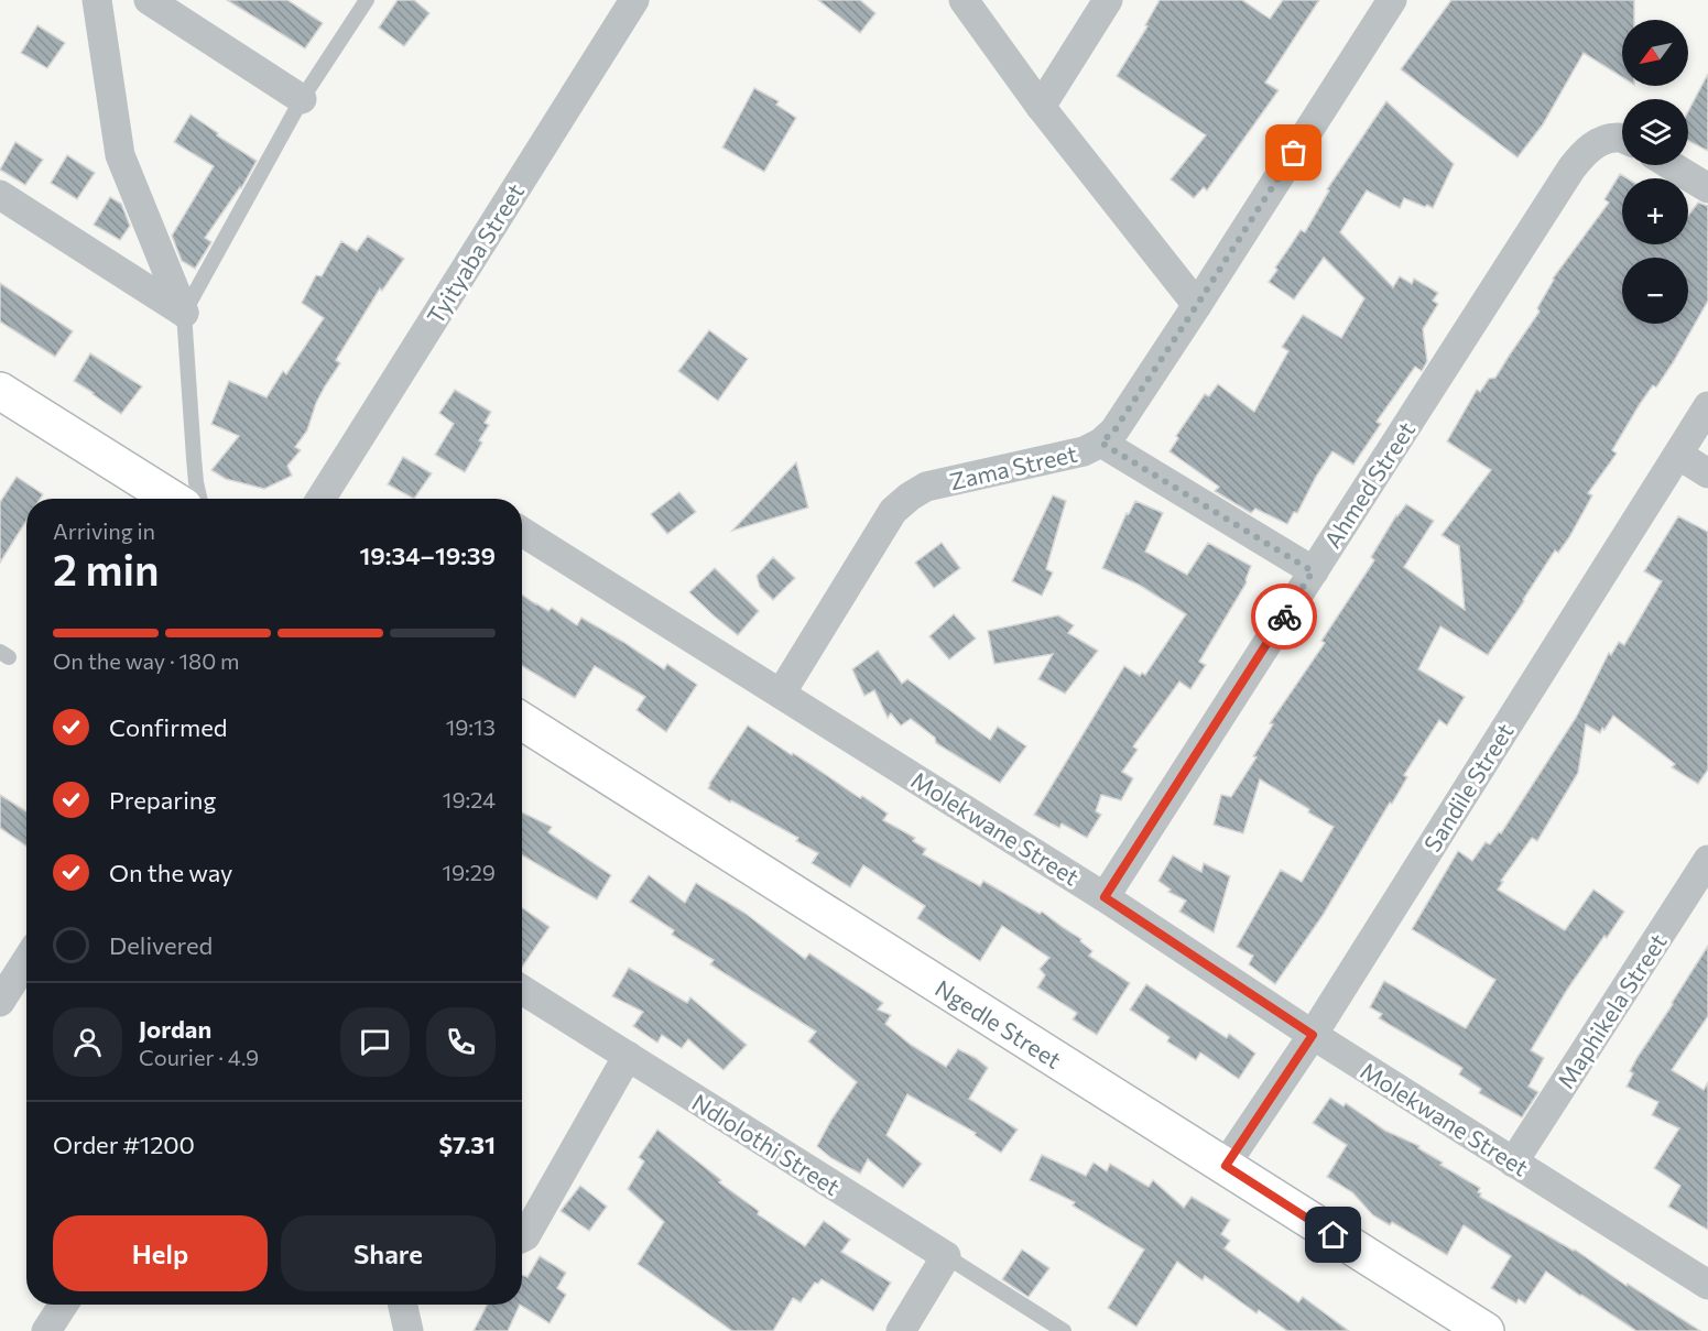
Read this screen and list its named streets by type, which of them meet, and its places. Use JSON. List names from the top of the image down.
{
  "streets": {
    "street": [
      "Tyityaba Street",
      "Zama Street",
      "Ahmed Street",
      "Sandile Street",
      "Molekwane Street",
      "Maphikela Street",
      "Ngedle Street",
      "Ndlolothi Street"
    ]
  },
  "crossings": [
    ["Zama Street", "Molekwane Street"],
    ["Ahmed Street", "Molekwane Street"],
    ["Sandile Street", "Molekwane Street"],
    ["Sandile Street", "Ngedle Street"],
    ["Molekwane Street", "Maphikela Street"]
  ],
  "north": "bottom left",
  "page": {
    "map_buttons": ["+", "−"],
    "heading": ["2 min", "Arriving in", "19:34–19:39"],
    "panel": [
      "Jordan",
      "Courier · 4.9",
      "Order #1200",
      "$7.31"
    ],
    "bar": "On the way · 180 m",
    "list": [
      ["Confirmed", "19:13"],
      ["Preparing", "19:24"],
      ["On the way", "19:29"],
      "Delivered"
    ],
    "buttons": ["Help", "Share"]
  }
}
